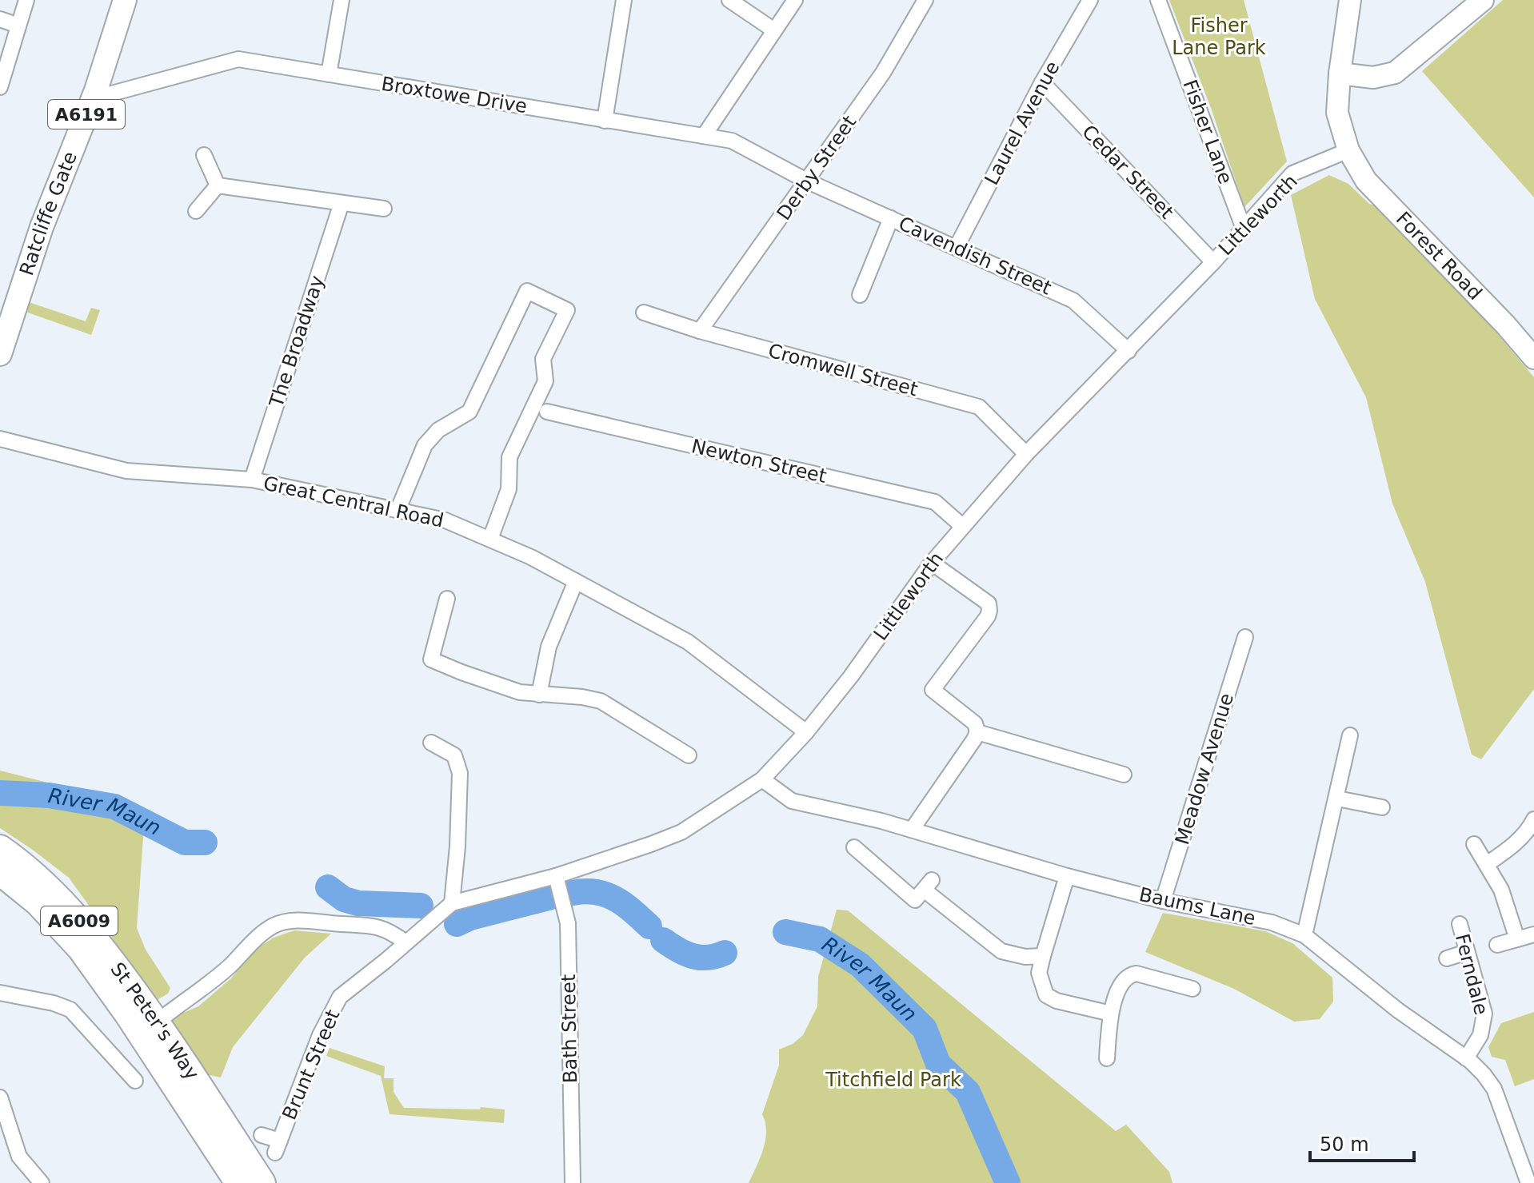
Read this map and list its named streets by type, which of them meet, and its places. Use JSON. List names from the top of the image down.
{
  "streets": {
    "highway": ["A6009", "St Peter's Way"],
    "main road": ["A6191", "Ratcliffe Gate", "Forest Road"],
    "street": [
      "Broxtowe Drive",
      "Laurel Avenue",
      "Fisher Lane",
      "Derby Street",
      "Cedar Street",
      "Littleworth",
      "Cavendish Street",
      "The Broadway",
      "Cromwell Street",
      "Newton Street",
      "Great Central Road",
      "Meadow Avenue",
      "Baums Lane",
      "Ferndale",
      "Bath Street",
      "Brunt Street"
    ]
  },
  "crossings": [
    ["Broxtowe Drive", "Derby Street"],
    ["Broxtowe Drive", "Ratcliffe Gate"],
    ["Broxtowe Drive", "Cavendish Street"],
    ["Laurel Avenue", "Cedar Street"],
    ["Laurel Avenue", "Cavendish Street"],
    ["Fisher Lane", "Littleworth"],
    ["Derby Street", "Cavendish Street"],
    ["Derby Street", "Cromwell Street"],
    ["Cedar Street", "Littleworth"],
    ["Littleworth", "Cavendish Street"],
    ["Littleworth", "Forest Road"],
    ["Littleworth", "Cromwell Street"],
    ["Littleworth", "Newton Street"],
    ["Littleworth", "Great Central Road"],
    ["Littleworth", "Baums Lane"],
    ["Littleworth", "Bath Street"],
    ["Littleworth", "Brunt Street"],
    ["The Broadway", "Great Central Road"],
    ["Meadow Avenue", "Baums Lane"],
    ["Baums Lane", "Ferndale"]
  ],
  "water": ["River Maun"],
  "parks": ["Fisher Lane Park", "Titchfield Park"],
  "scale_bar": "50 m"
}
